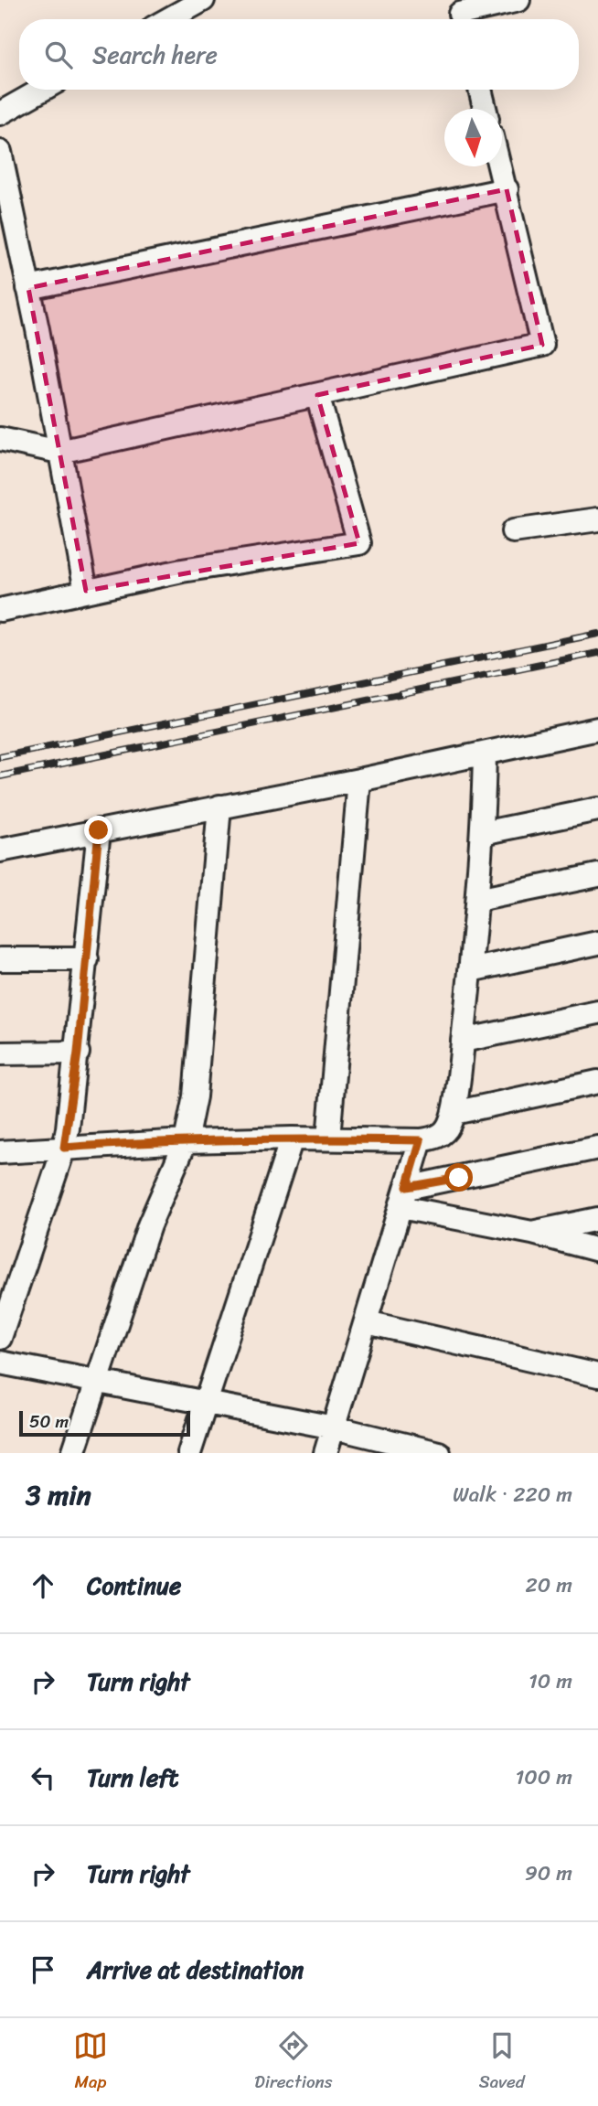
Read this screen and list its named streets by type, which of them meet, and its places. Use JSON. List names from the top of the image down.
{
  "scale_bar": "50 m",
  "north": "bottom",
  "page": {
    "search": "Search here",
    "scale": "50 m",
    "heading": ["3 min", "Walk · 220 m"],
    "list": [
      ["Continue", "20 m"],
      ["Turn right", "10 m"],
      ["Turn left", "100 m"],
      ["Turn right", "90 m"],
      "Arrive at destination"
    ],
    "nav": ["Map", "Directions", "Saved"]
  }
}
